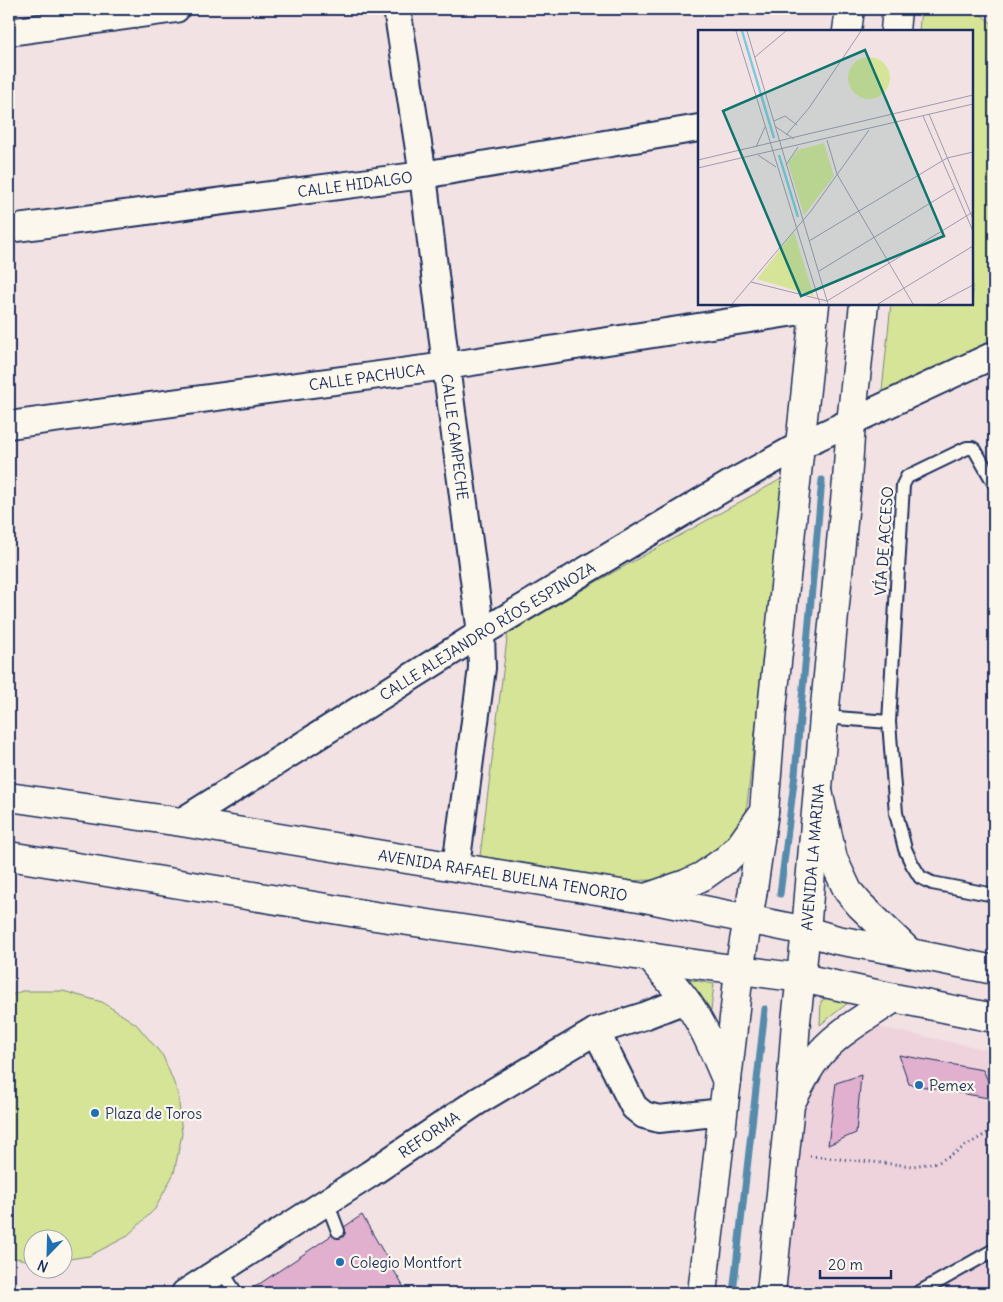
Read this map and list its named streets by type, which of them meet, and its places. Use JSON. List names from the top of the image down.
{
  "streets": {
    "main road": ["AVENIDA LA MARINA", "AVENIDA RAFAEL BUELNA TENORIO"],
    "street": [
      "CALLE HIDALGO",
      "CALLE PACHUCA",
      "CALLE CAMPECHE",
      "CALLE ALEJANDRO RÍOS ESPINOZA",
      "REFORMA"
    ],
    "lane": ["VÍA DE ACCESO"]
  },
  "crossings": [
    ["CALLE HIDALGO", "CALLE CAMPECHE"],
    ["CALLE PACHUCA", "CALLE CAMPECHE"],
    ["CALLE CAMPECHE", "CALLE ALEJANDRO RÍOS ESPINOZA"],
    ["CALLE CAMPECHE", "AVENIDA RAFAEL BUELNA TENORIO"],
    ["CALLE ALEJANDRO RÍOS ESPINOZA", "AVENIDA RAFAEL BUELNA TENORIO"],
    ["AVENIDA LA MARINA", "AVENIDA RAFAEL BUELNA TENORIO"]
  ],
  "places": ["Pemex", "Plaza de Toros", "Colegio Montfort"],
  "scale_bar": "20 m",
  "north": "bottom left"
}
